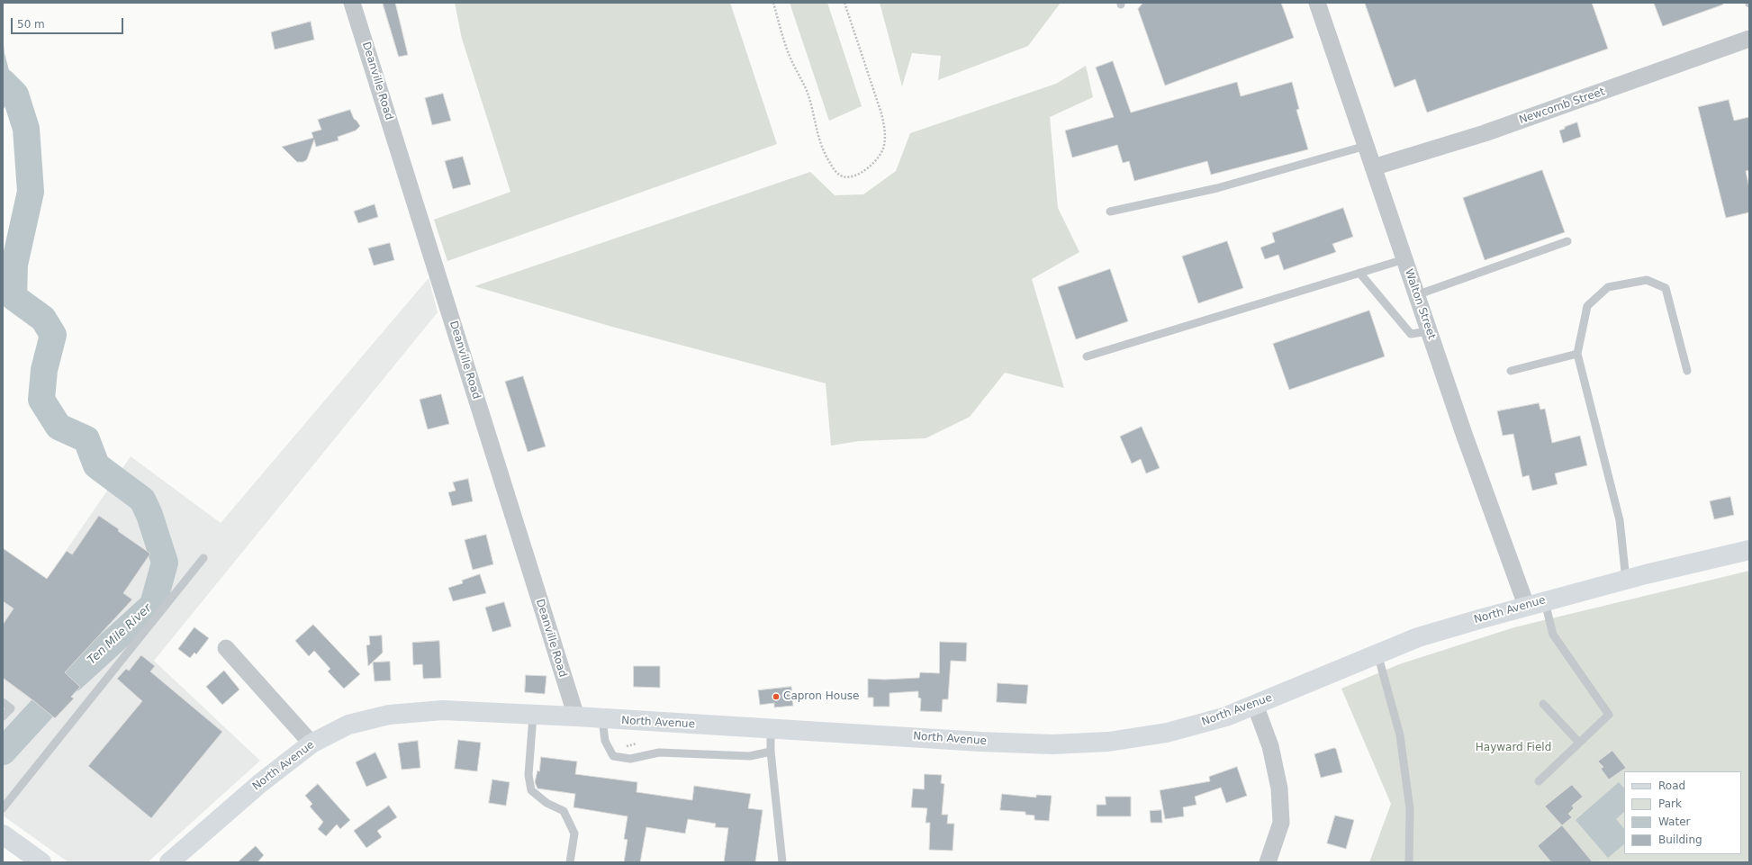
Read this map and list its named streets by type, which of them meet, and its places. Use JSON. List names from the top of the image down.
{
  "streets": {
    "main road": ["North Avenue"],
    "street": ["Deanville Road", "Newcomb Street", "Walton Street"]
  },
  "crossings": [
    ["Deanville Road", "North Avenue"],
    ["Newcomb Street", "Walton Street"],
    ["Walton Street", "North Avenue"]
  ],
  "water": ["Ten Mile River"],
  "parks": ["Hayward Field"],
  "places": ["Capron House"],
  "legend": [
    "Road",
    "Park",
    "Water",
    "Building"
  ],
  "scale_bar": "50 m"
}
